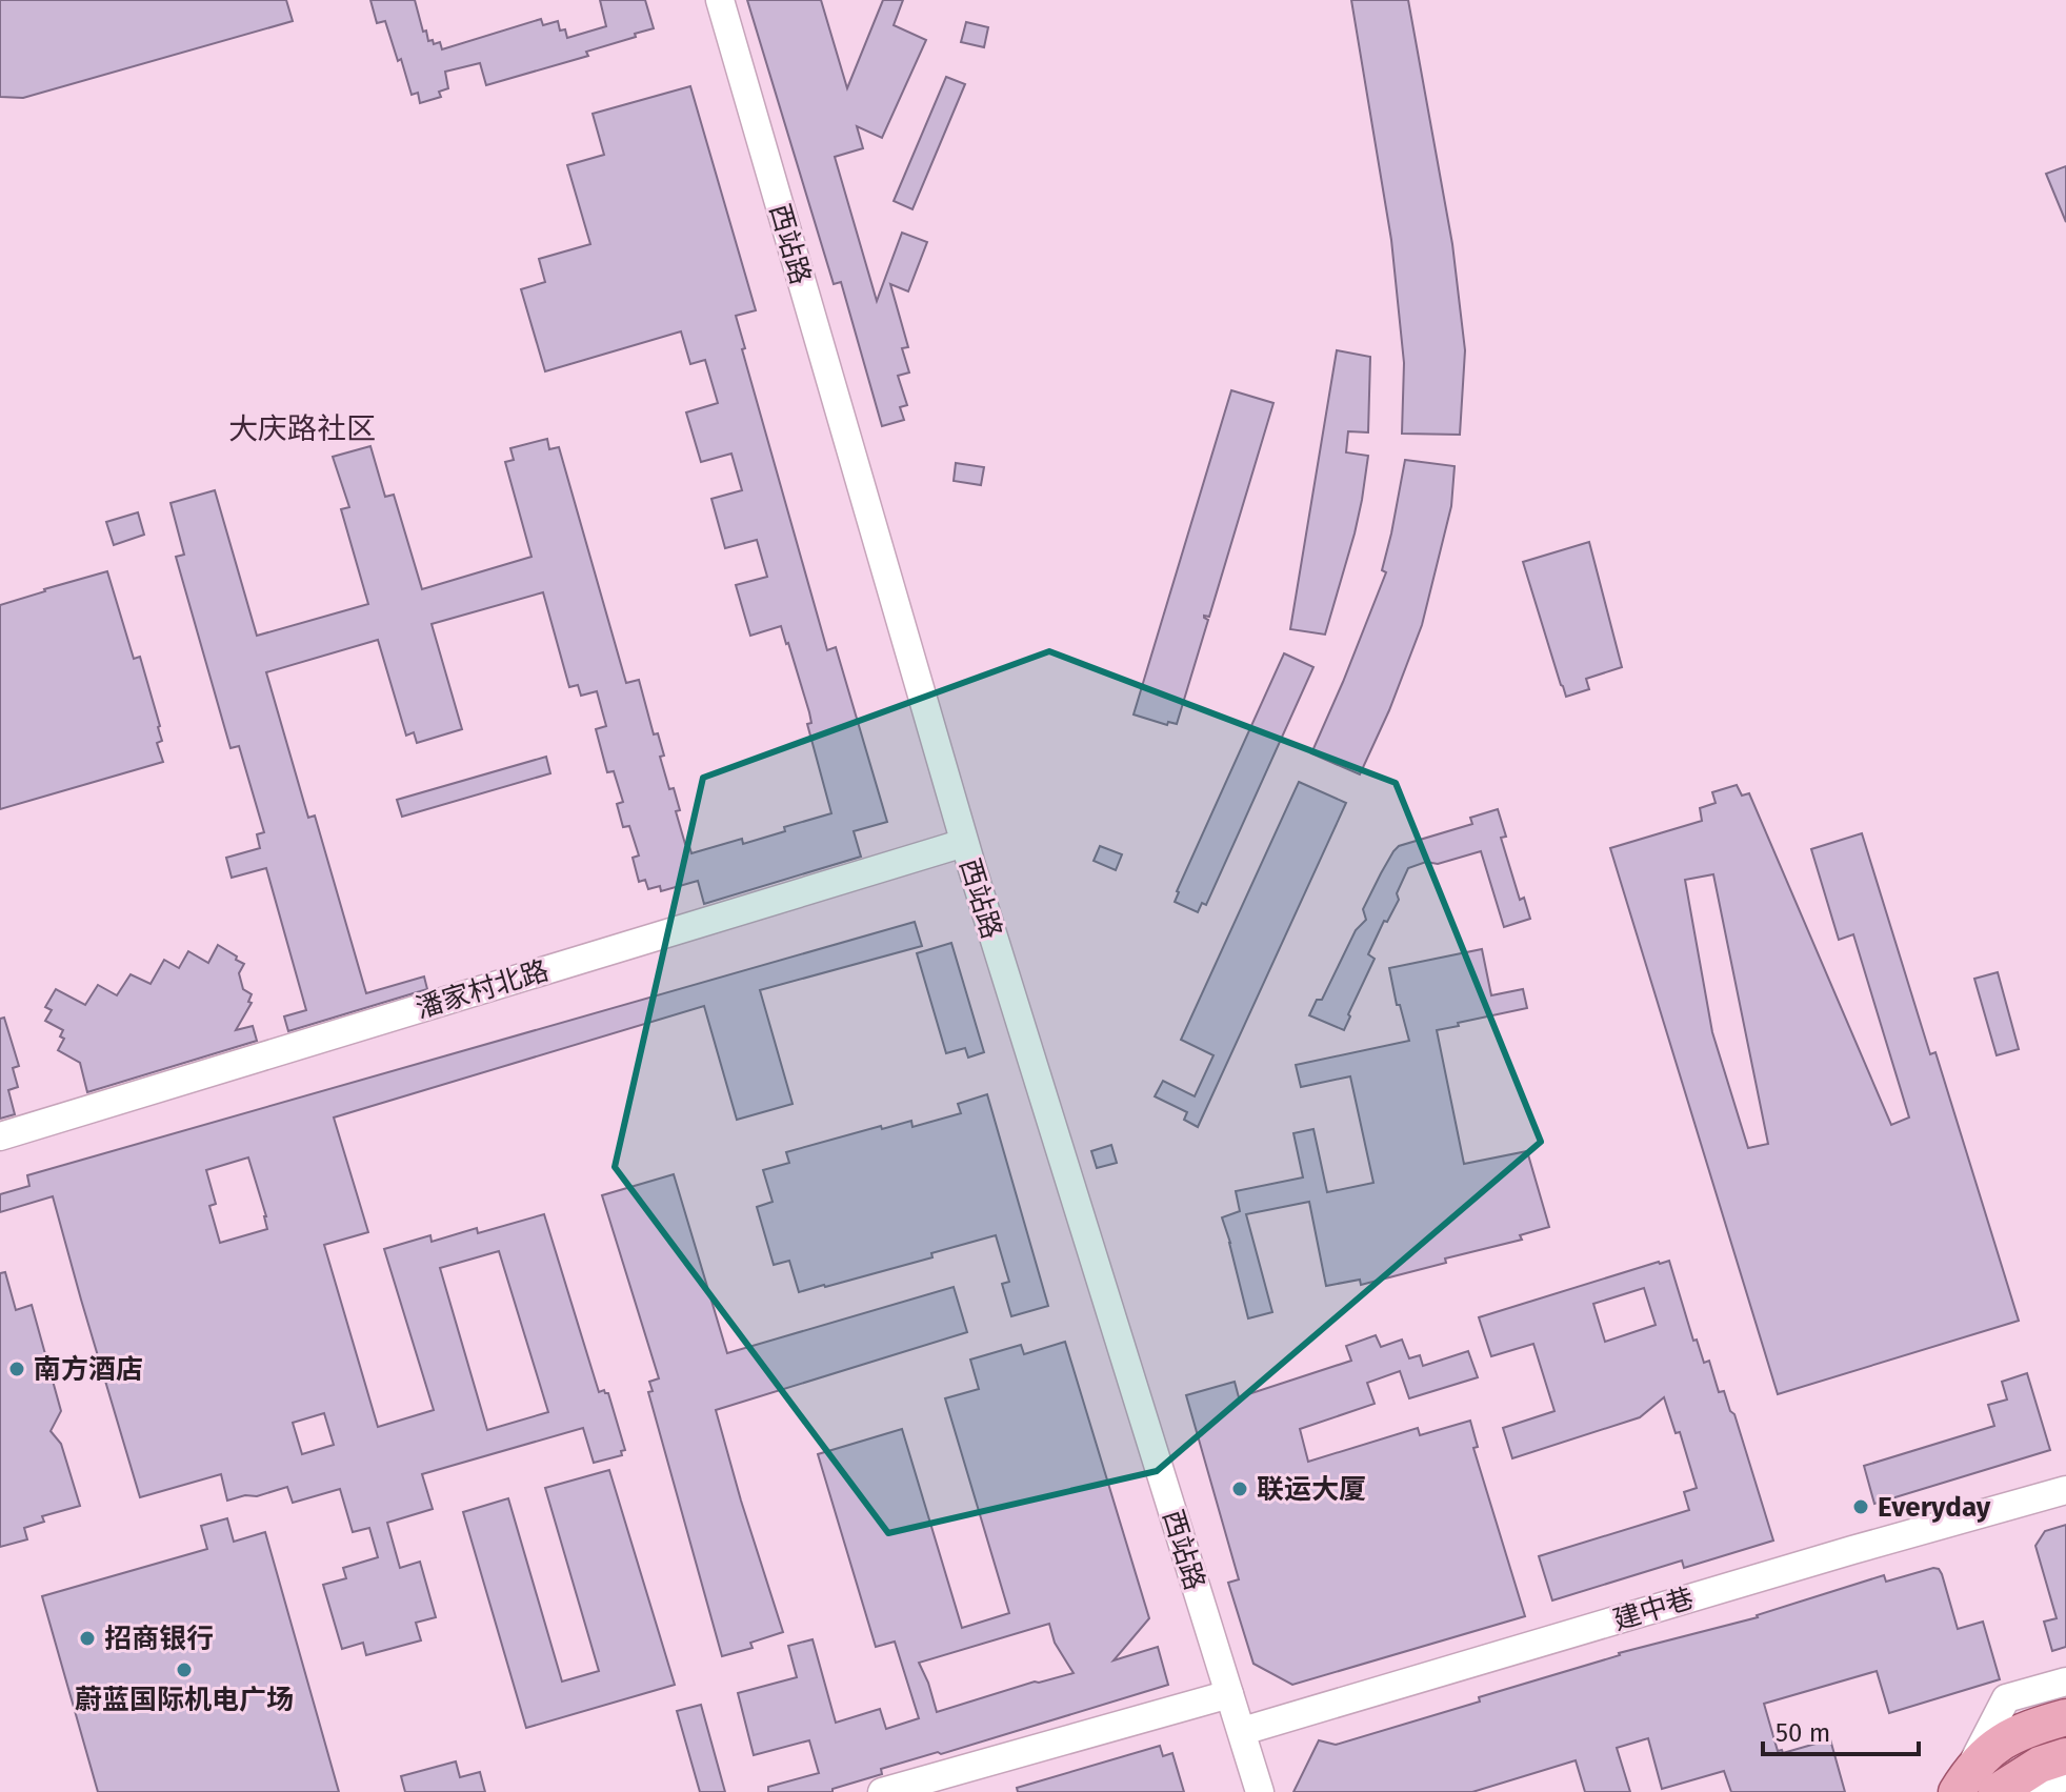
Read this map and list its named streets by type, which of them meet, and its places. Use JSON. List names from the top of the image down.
{
  "streets": {
    "street": ["西站路", "潘家村北路", "建中巷"]
  },
  "crossings": [
    ["西站路", "潘家村北路"],
    ["西站路", "建中巷"]
  ],
  "districts": ["大庆路社区"],
  "places": [
    "南方酒店",
    "联运大厦",
    "Everyday",
    "招商银行",
    "蔚蓝国际机电广场"
  ],
  "scale_bar": "50 m"
}
